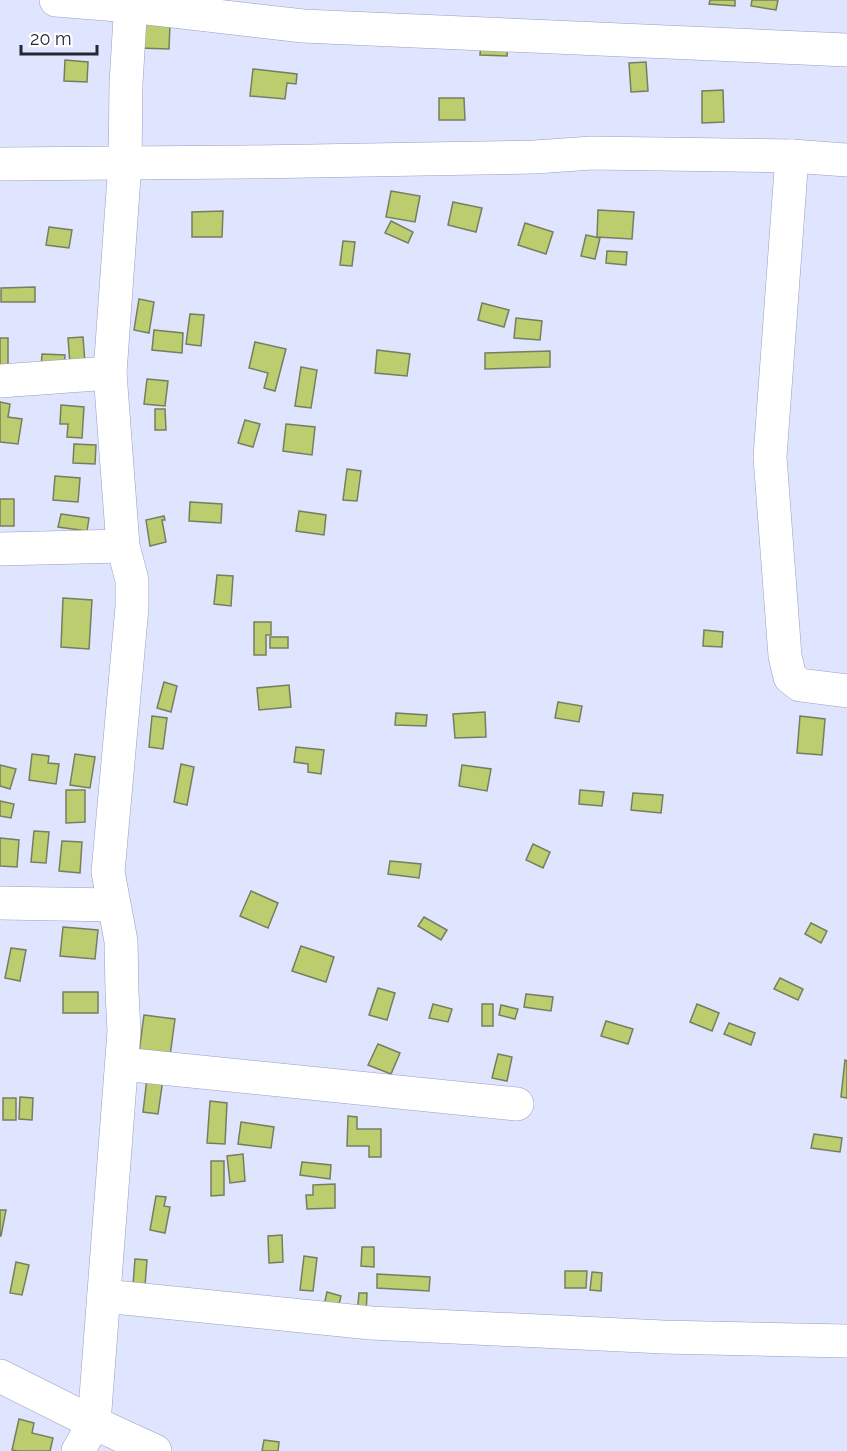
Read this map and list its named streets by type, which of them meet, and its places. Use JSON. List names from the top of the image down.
{
  "scale_bar": "20 m"
}
